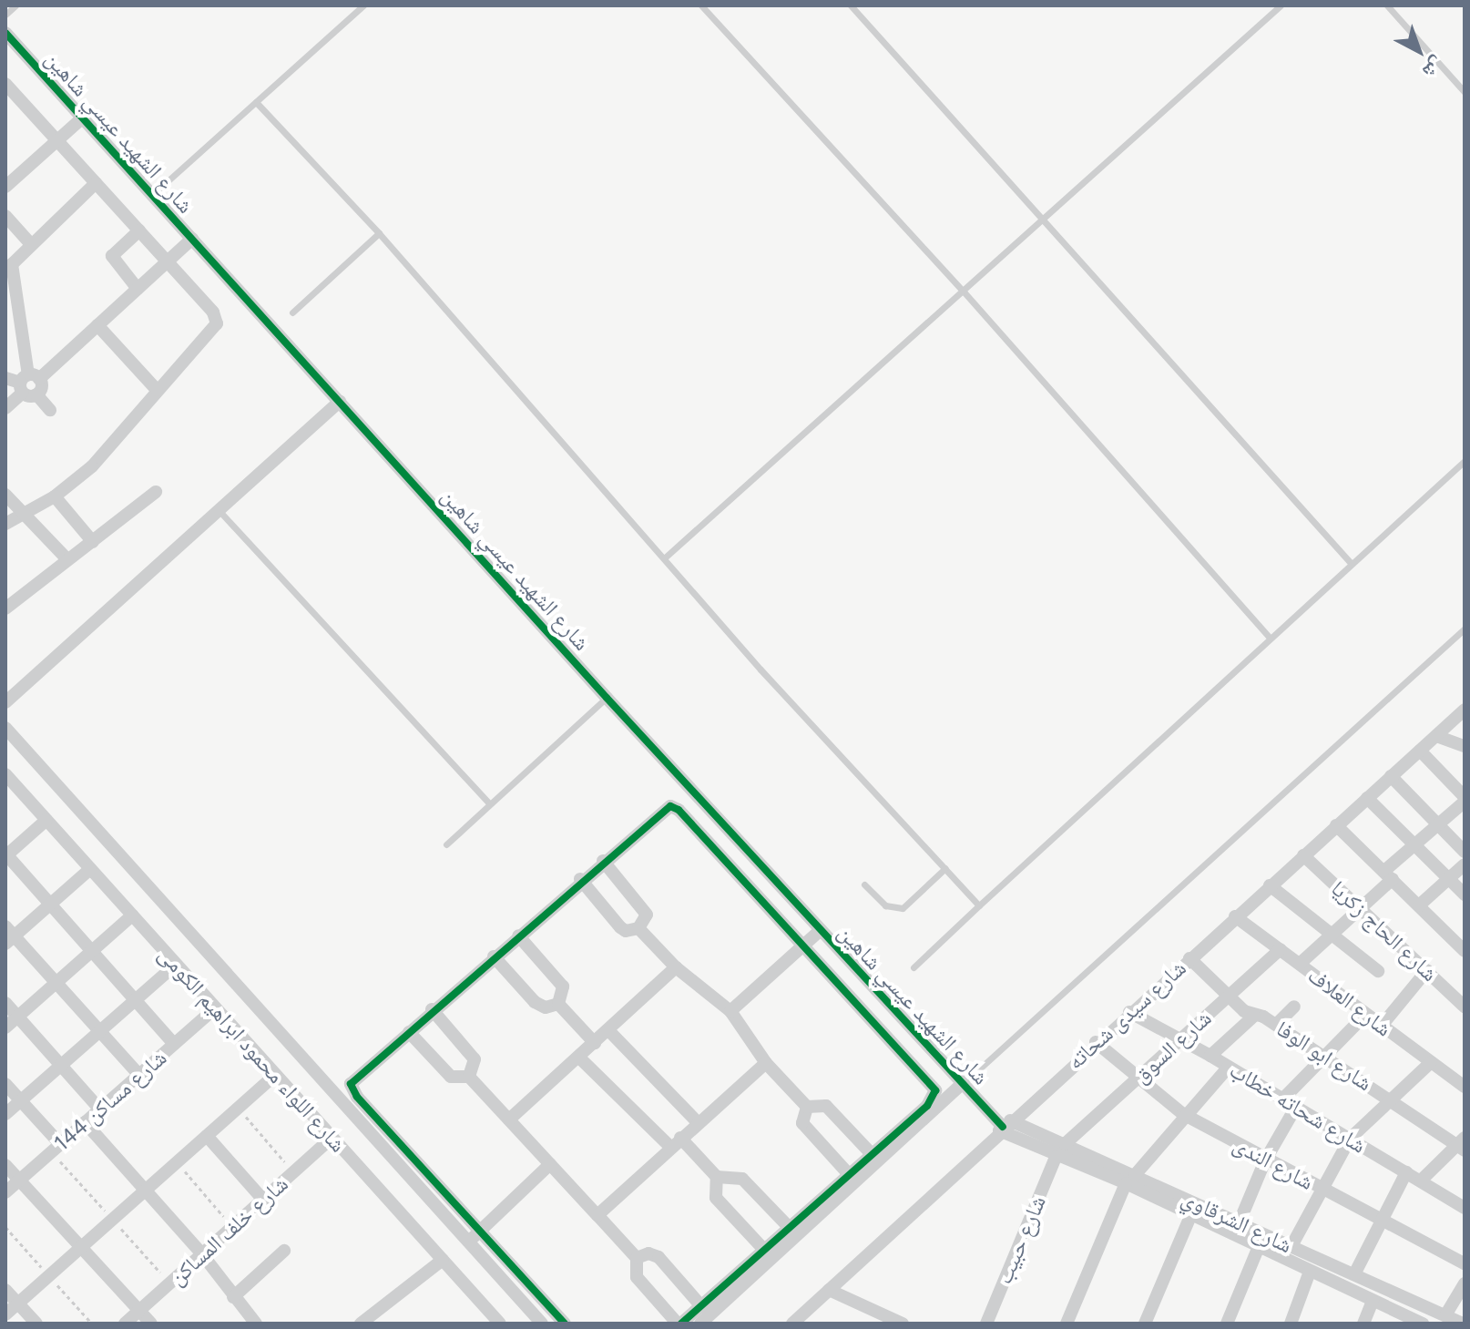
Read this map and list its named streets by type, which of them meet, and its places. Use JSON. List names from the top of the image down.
{
  "streets": {
    "street": [
      "شارع الشهيد عيسي شاهين",
      "شارع الحاج زكريا",
      "شارع العلاف",
      "شارع سيدى شحاته",
      "شارع السوق",
      "شارع اللواء محمود ابراهيم الكومى",
      "شارع ابو الوفا",
      "شارع مساكن 144",
      "شارع شحاته خطاب",
      "شارع الندى",
      "شارع الشرقاوي",
      "شارع خلف المساكن",
      "شارع حبيب"
    ]
  },
  "crossings": [
    ["شارع الشهيد عيسي شاهين", "شارع سيدى شحاته"],
    ["شارع الشهيد عيسي شاهين", "شارع الشرقاوي"],
    ["شارع الحاج زكريا", "شارع سيدى شحاته"],
    ["شارع العلاف", "شارع سيدى شحاته"],
    ["شارع العلاف", "شارع السوق"],
    ["شارع سيدى شحاته", "شارع ابو الوفا"],
    ["شارع سيدى شحاته", "شارع شحاته خطاب"],
    ["شارع سيدى شحاته", "شارع الندى"],
    ["شارع سيدى شحاته", "شارع الشرقاوي"],
    ["شارع السوق", "شارع ابو الوفا"],
    ["شارع السوق", "شارع شحاته خطاب"],
    ["شارع السوق", "شارع الندى"],
    ["شارع السوق", "شارع الشرقاوي"],
    ["شارع اللواء محمود ابراهيم الكومى", "شارع مساكن 144"],
    ["شارع اللواء محمود ابراهيم الكومى", "شارع خلف المساكن"],
    ["شارع الشرقاوي", "شارع حبيب"]
  ],
  "north": "bottom right"
}
